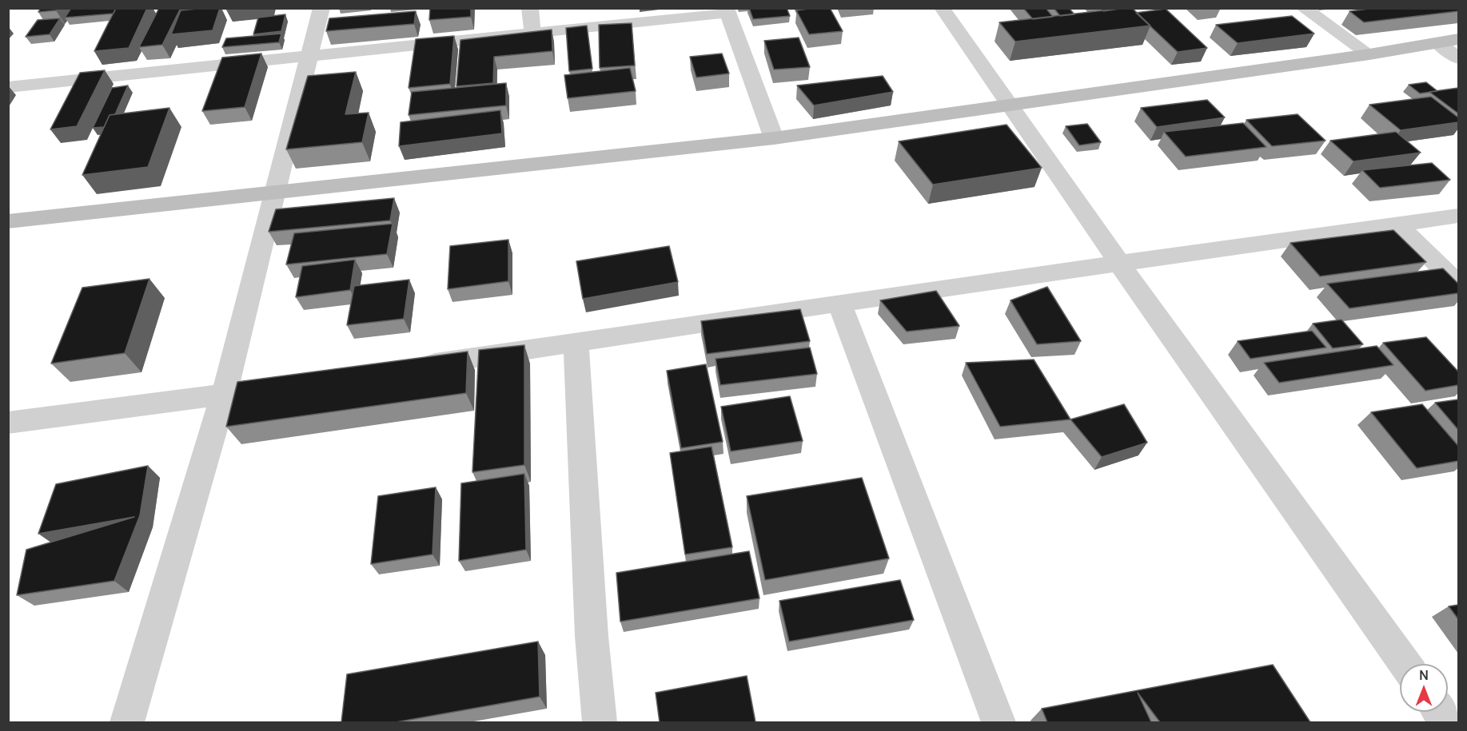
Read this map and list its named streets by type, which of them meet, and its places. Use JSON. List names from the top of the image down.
{
  "north": "top"
}
